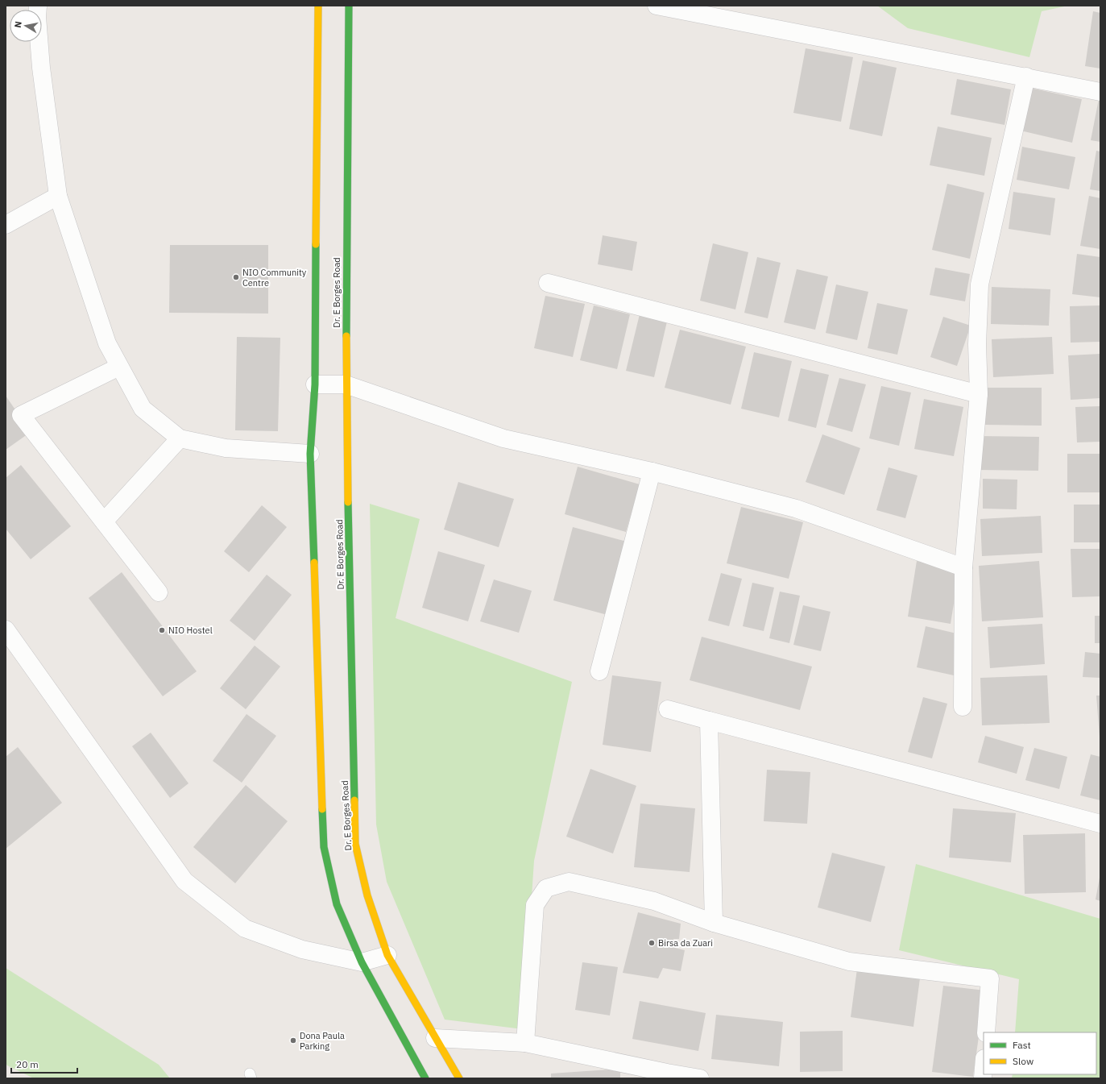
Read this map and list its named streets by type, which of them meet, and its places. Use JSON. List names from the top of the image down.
{
  "streets": {
    "main road": ["Dr. E Borges Road"]
  },
  "places": [
    "NIO Community Centre",
    "NIO Hostel",
    "Birsa da Zuari",
    "Dona Paula Parking"
  ],
  "legend": ["Fast", "Slow"],
  "scale_bar": "20 m",
  "north": "left"
}
